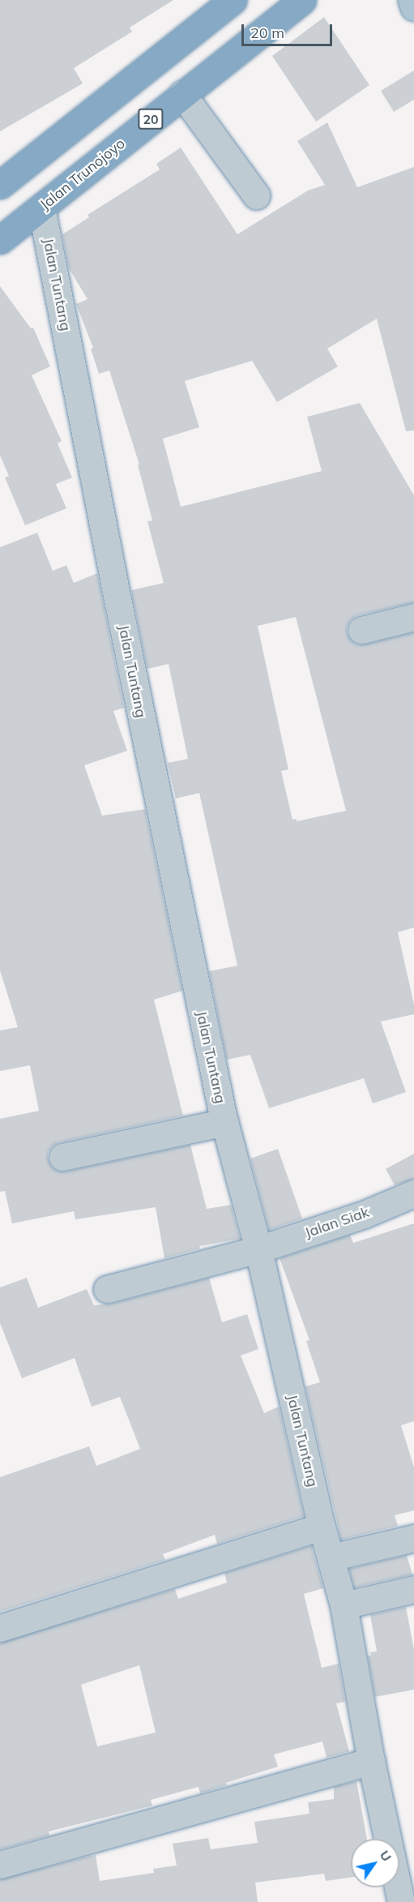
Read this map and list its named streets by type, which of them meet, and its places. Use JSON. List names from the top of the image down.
{
  "streets": {
    "highway": ["20", "Jalan Trunojoyo"],
    "street": ["Jalan Tuntang", "Jalan Siak"]
  },
  "crossings": [
    ["Jalan Trunojoyo", "Jalan Tuntang"],
    ["Jalan Tuntang", "Jalan Siak"]
  ],
  "scale_bar": "20 m",
  "north": "top right"
}
